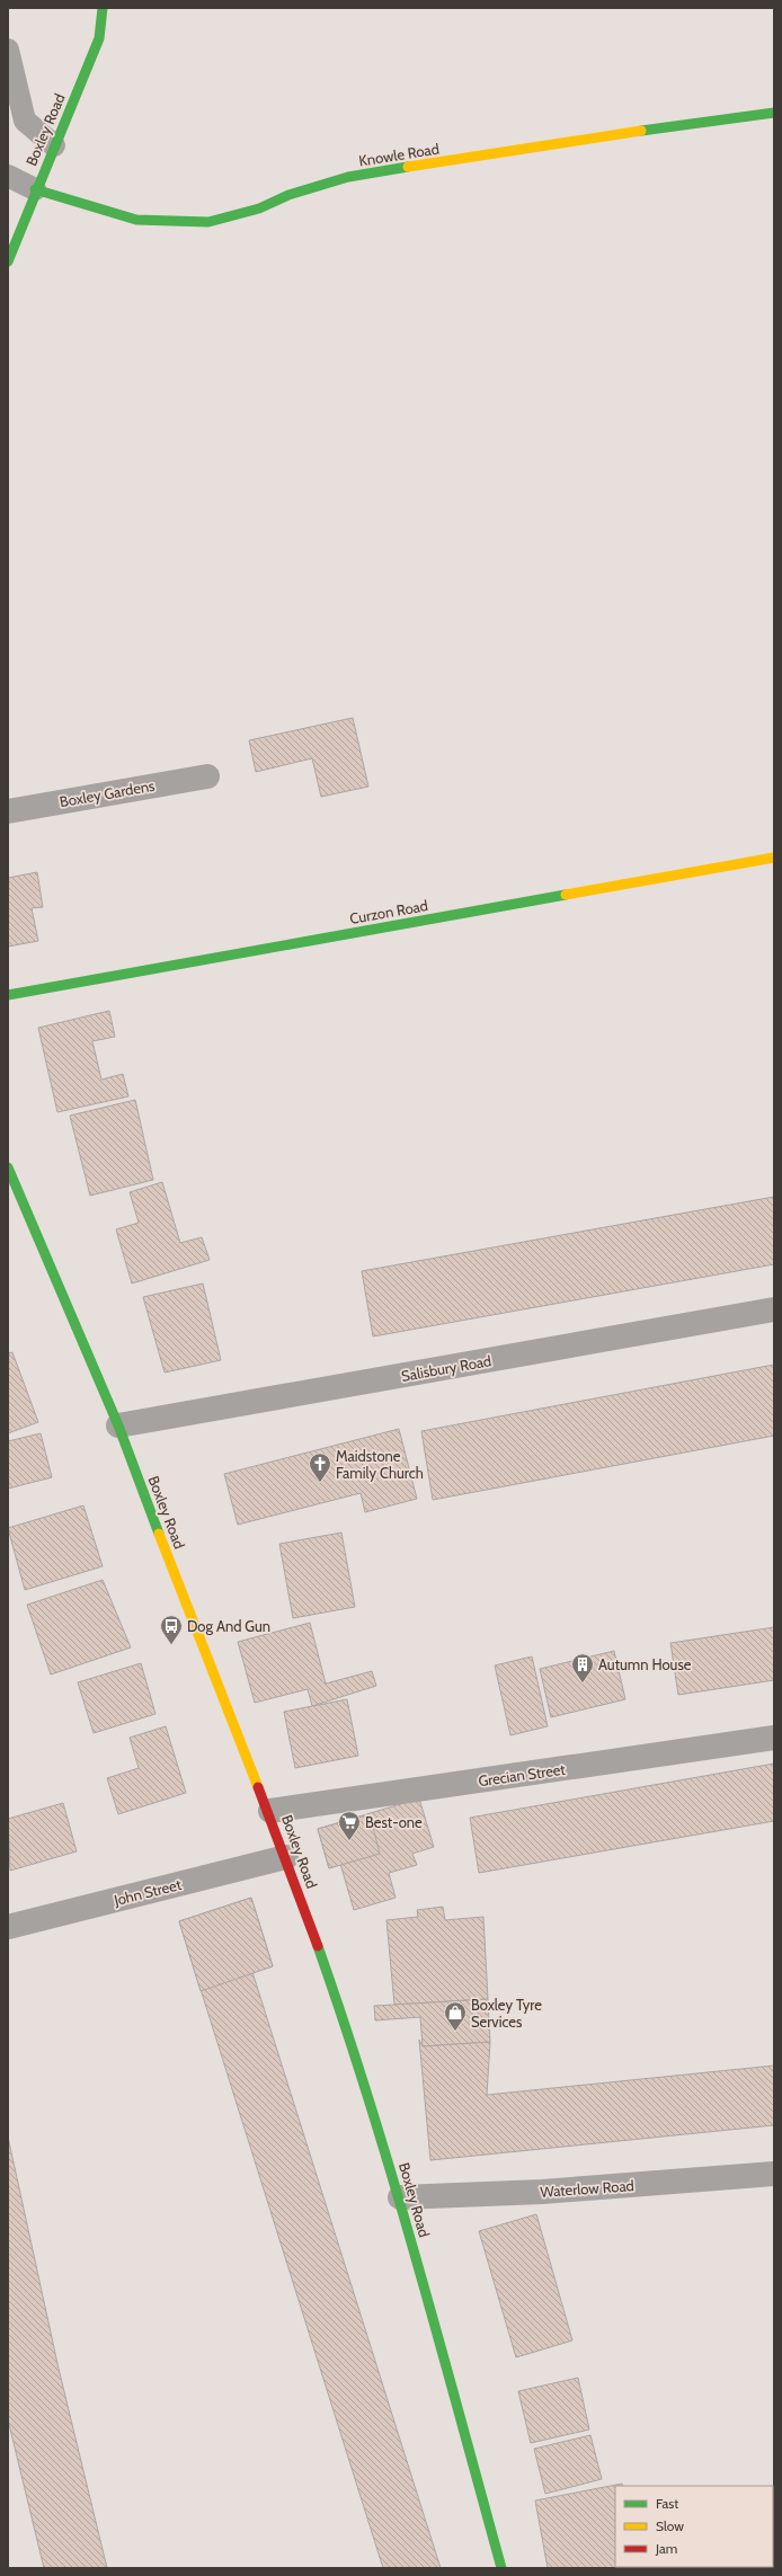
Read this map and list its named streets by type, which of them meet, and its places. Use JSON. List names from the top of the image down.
{
  "streets": {
    "street": [
      "Boxley Road",
      "Knowle Road",
      "Boxley Gardens",
      "Curzon Road",
      "Salisbury Road",
      "Grecian Street",
      "John Street",
      "Waterlow Road"
    ]
  },
  "crossings": [
    ["Boxley Road", "Knowle Road"],
    ["Boxley Road", "Salisbury Road"],
    ["Boxley Road", "Grecian Street"],
    ["Boxley Road", "John Street"],
    ["Boxley Road", "Waterlow Road"]
  ],
  "places": {
    "church": ["Maidstone Family Church"],
    "bus stop": ["Dog And Gun"],
    "building": ["Autumn House"],
    "supermarket": ["Best-one"],
    "shop": ["Boxley Tyre Services"]
  },
  "legend": ["Fast", "Slow", "Jam"]
}
